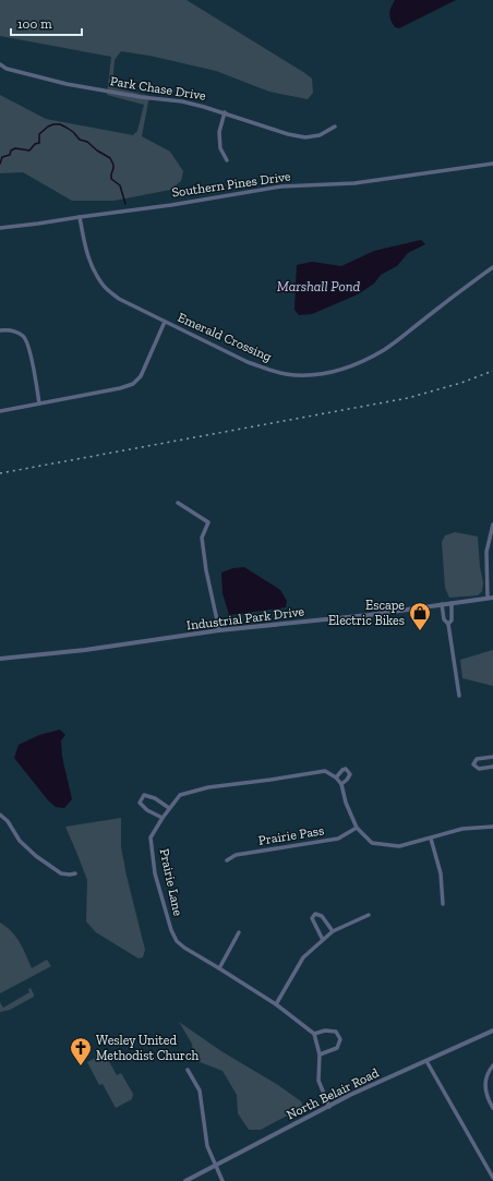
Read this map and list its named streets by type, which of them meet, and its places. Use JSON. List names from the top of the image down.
{
  "streets": {
    "street": [
      "Park Chase Drive",
      "Southern Pines Drive",
      "Emerald Crossing",
      "Industrial Park Drive",
      "Prairie Pass",
      "Prairie Lane",
      "North Belair Road"
    ]
  },
  "crossings": [
    ["Southern Pines Drive", "Emerald Crossing"]
  ],
  "water": ["Marshall Pond"],
  "places": {
    "shop": ["Escape Electric Bikes"],
    "church": ["Wesley United Methodist Church"]
  },
  "scale_bar": "100 m"
}
